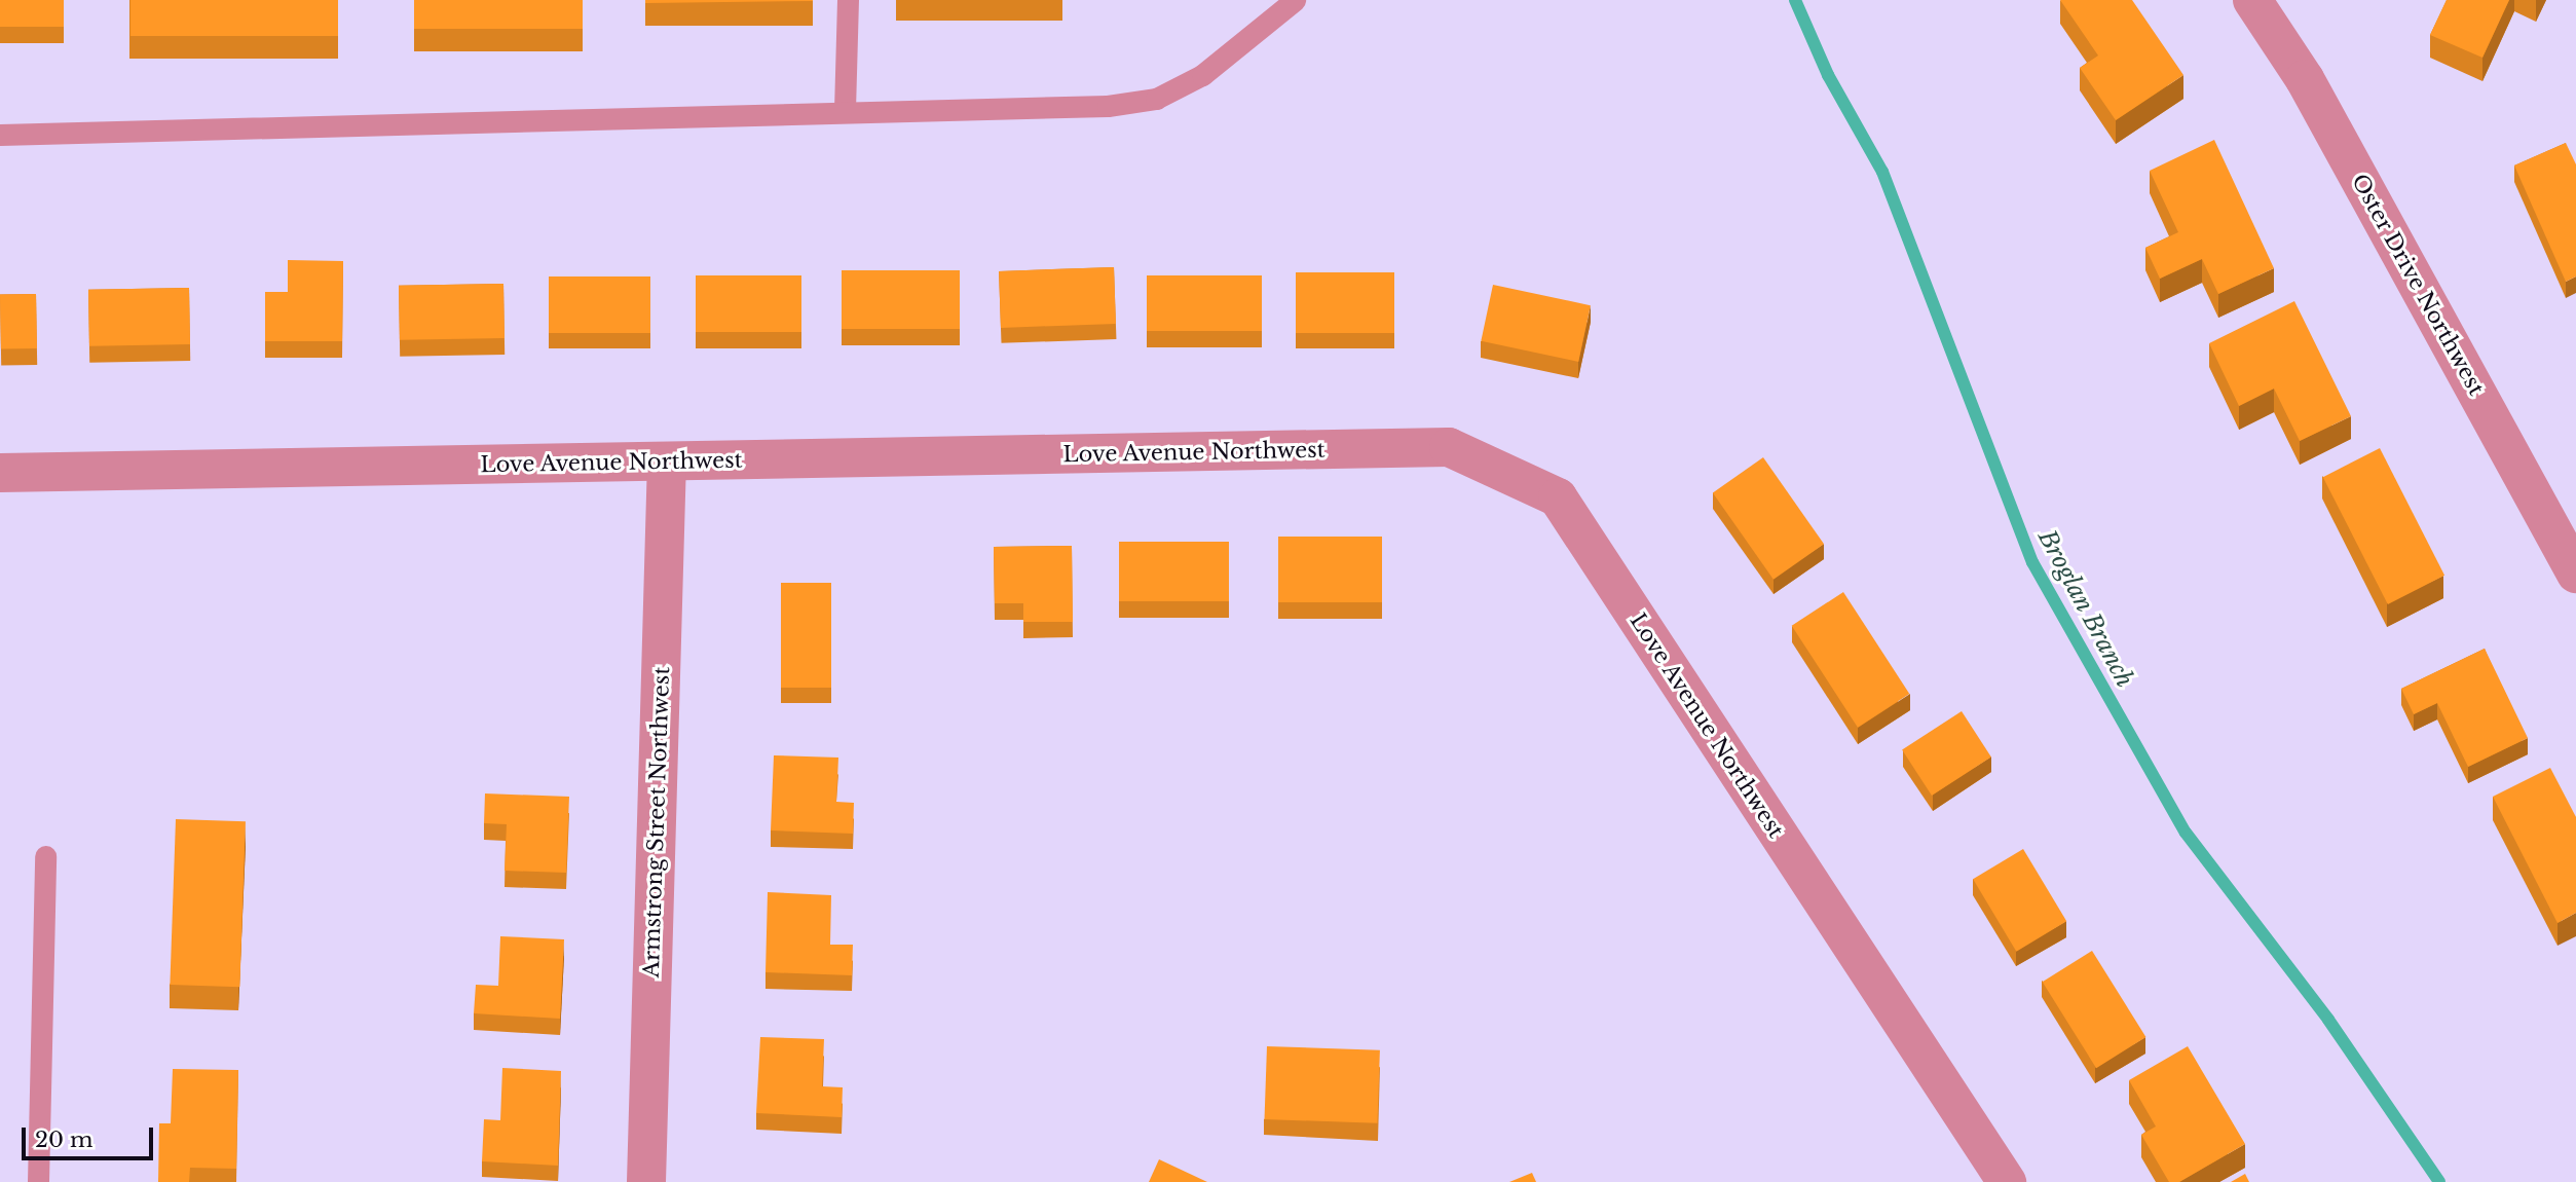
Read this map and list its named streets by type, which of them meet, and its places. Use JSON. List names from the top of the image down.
{
  "streets": {
    "street": ["Oster Drive Northwest", "Love Avenue Northwest", "Armstrong Street Northwest"]
  },
  "crossings": [
    ["Love Avenue Northwest", "Armstrong Street Northwest"]
  ],
  "water": ["Broglan Branch"],
  "scale_bar": "20 m"
}
